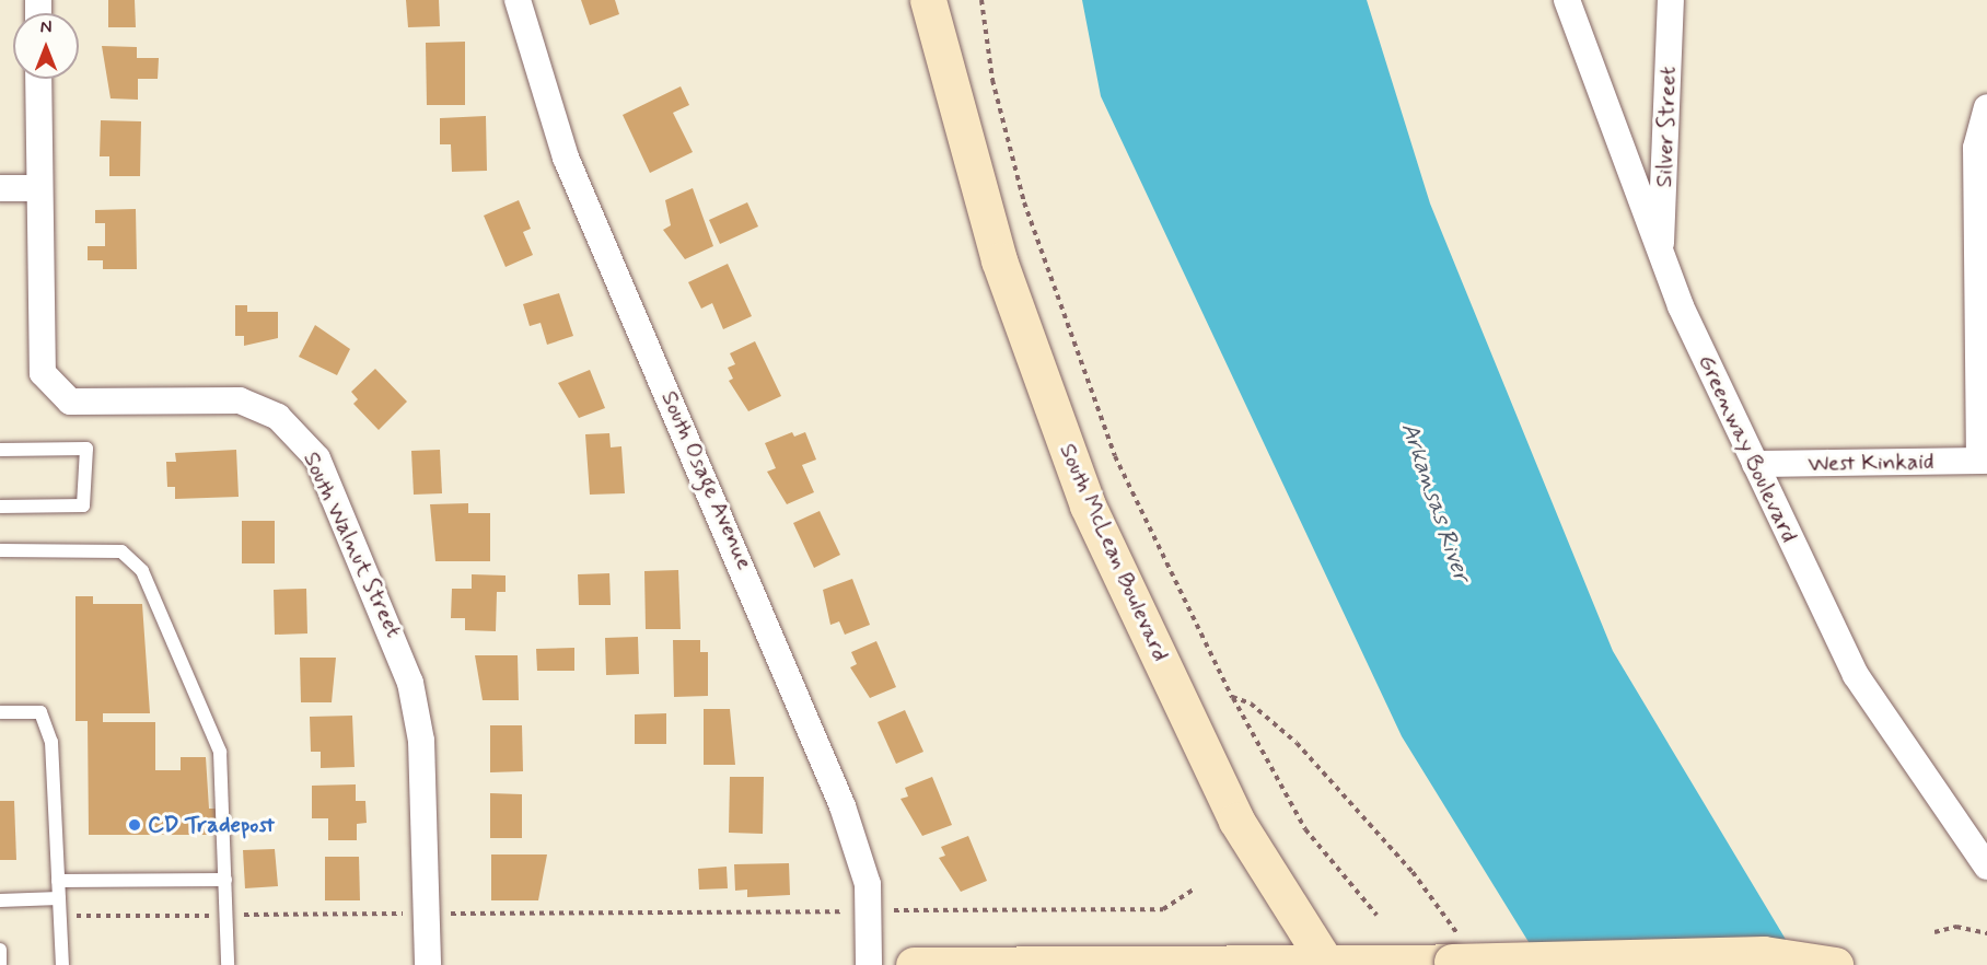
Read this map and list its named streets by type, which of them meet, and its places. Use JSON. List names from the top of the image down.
{
  "streets": {
    "main road": ["South McLean Boulevard"],
    "street": [
      "Silver Street",
      "Greenway Boulevard",
      "West Kinkaid",
      "South Osage Avenue",
      "South Walnut Street"
    ]
  },
  "crossings": [
    ["Silver Street", "Greenway Boulevard"],
    ["Greenway Boulevard", "West Kinkaid"]
  ],
  "water": ["Arkansas River"],
  "places": ["CD Tradepost"],
  "north": "top"
}
